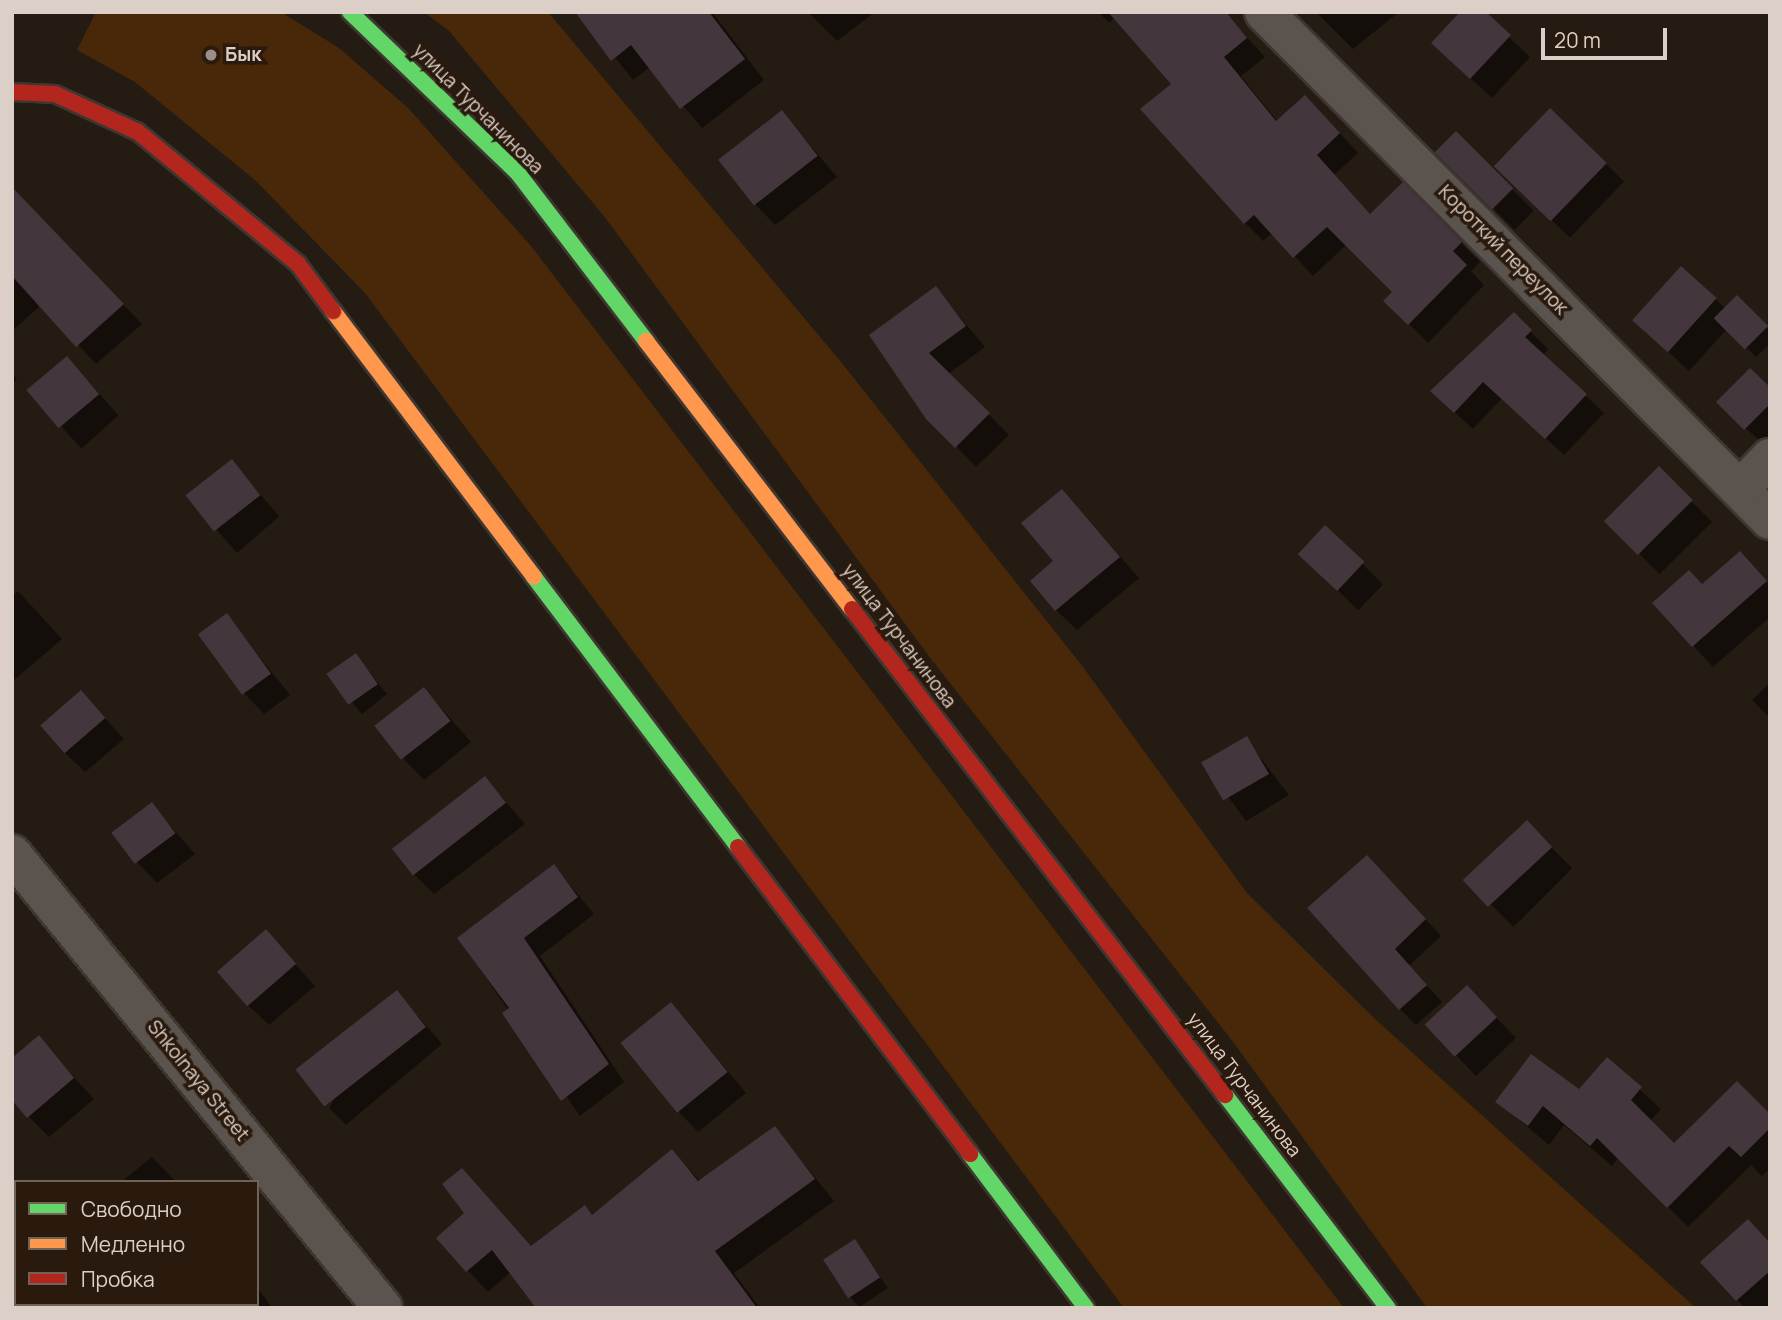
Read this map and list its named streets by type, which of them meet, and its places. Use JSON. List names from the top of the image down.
{
  "streets": {
    "street": ["улица Турчанинова", "Короткий переулок", "Shkolnaya Street"]
  },
  "places": ["Бык"],
  "legend": ["Свободно", "Медленно", "Пробка"],
  "scale_bar": "20 m"
}
